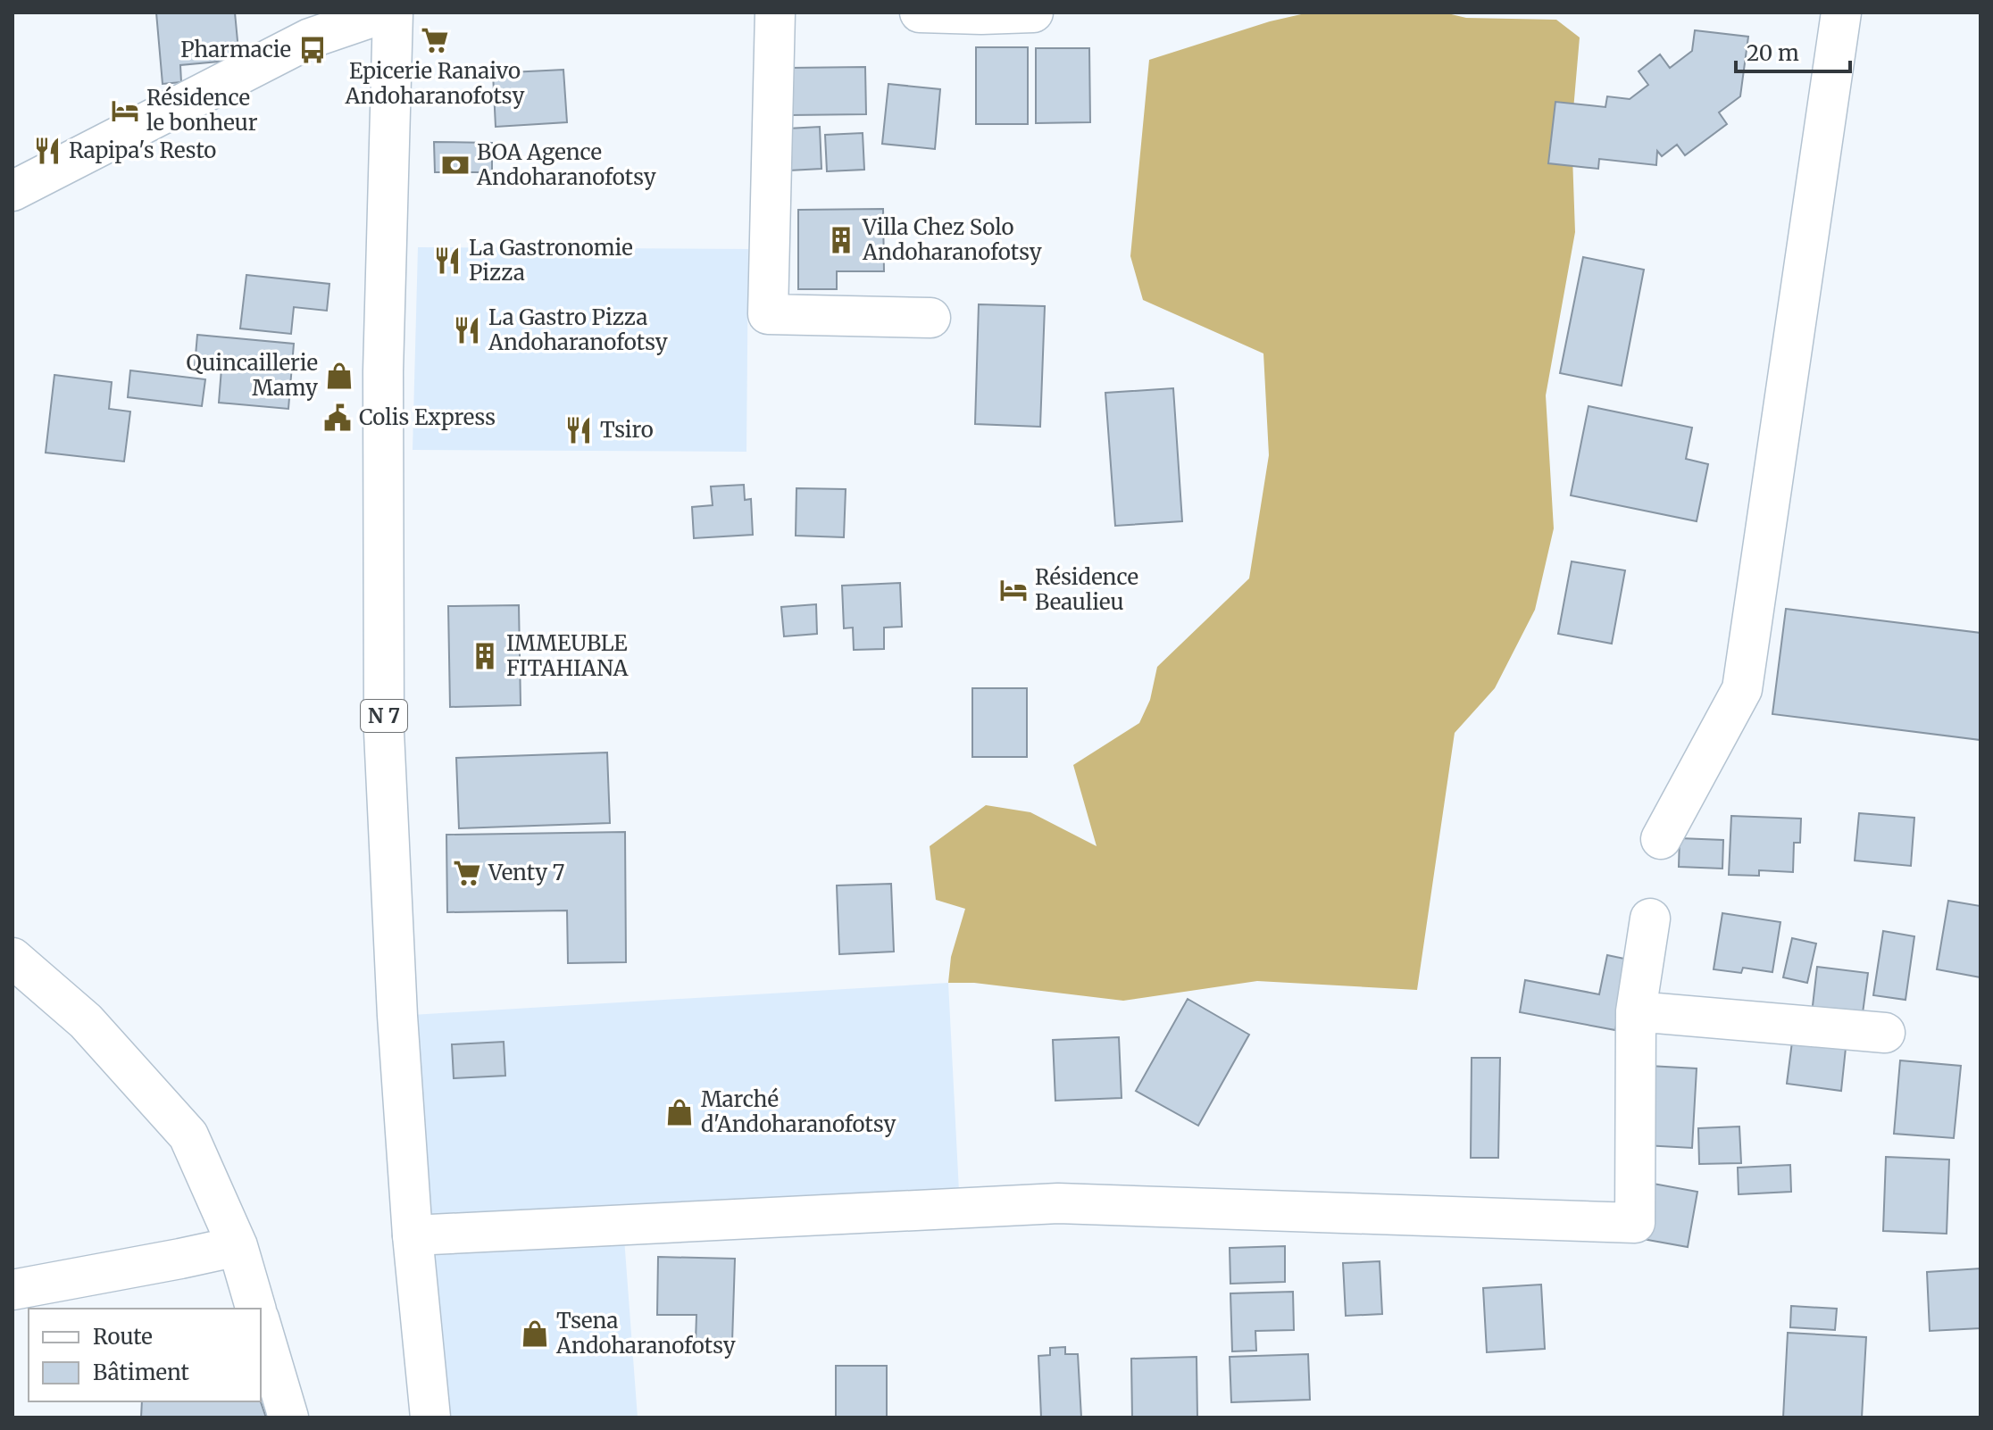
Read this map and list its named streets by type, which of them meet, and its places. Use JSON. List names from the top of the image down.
{
  "streets": {
    "street": ["N 7"]
  },
  "places": {
    "supermarket": ["Epicerie Ranaivo Andoharanofotsy", "Venty 7"],
    "bus stop": ["Pharmacie"],
    "hotel": ["Résidence le bonheur", "Résidence Beaulieu"],
    "restaurant": [
      "Rapipa's Resto",
      "La Gastronomie Pizza",
      "La Gastro Pizza Andoharanofotsy",
      "Tsiro"
    ],
    "bank": ["BOA Agence Andoharanofotsy"],
    "building": ["Villa Chez Solo Andoharanofotsy", "IMMEUBLE FITAHIANA"],
    "shop": ["Quincaillerie Mamy", "Marché d'Andoharanofotsy", "Tsena Andoharanofotsy"],
    "public building": ["Colis Express"]
  },
  "legend": ["Route", "Bâtiment"],
  "scale_bar": "20 m"
}
